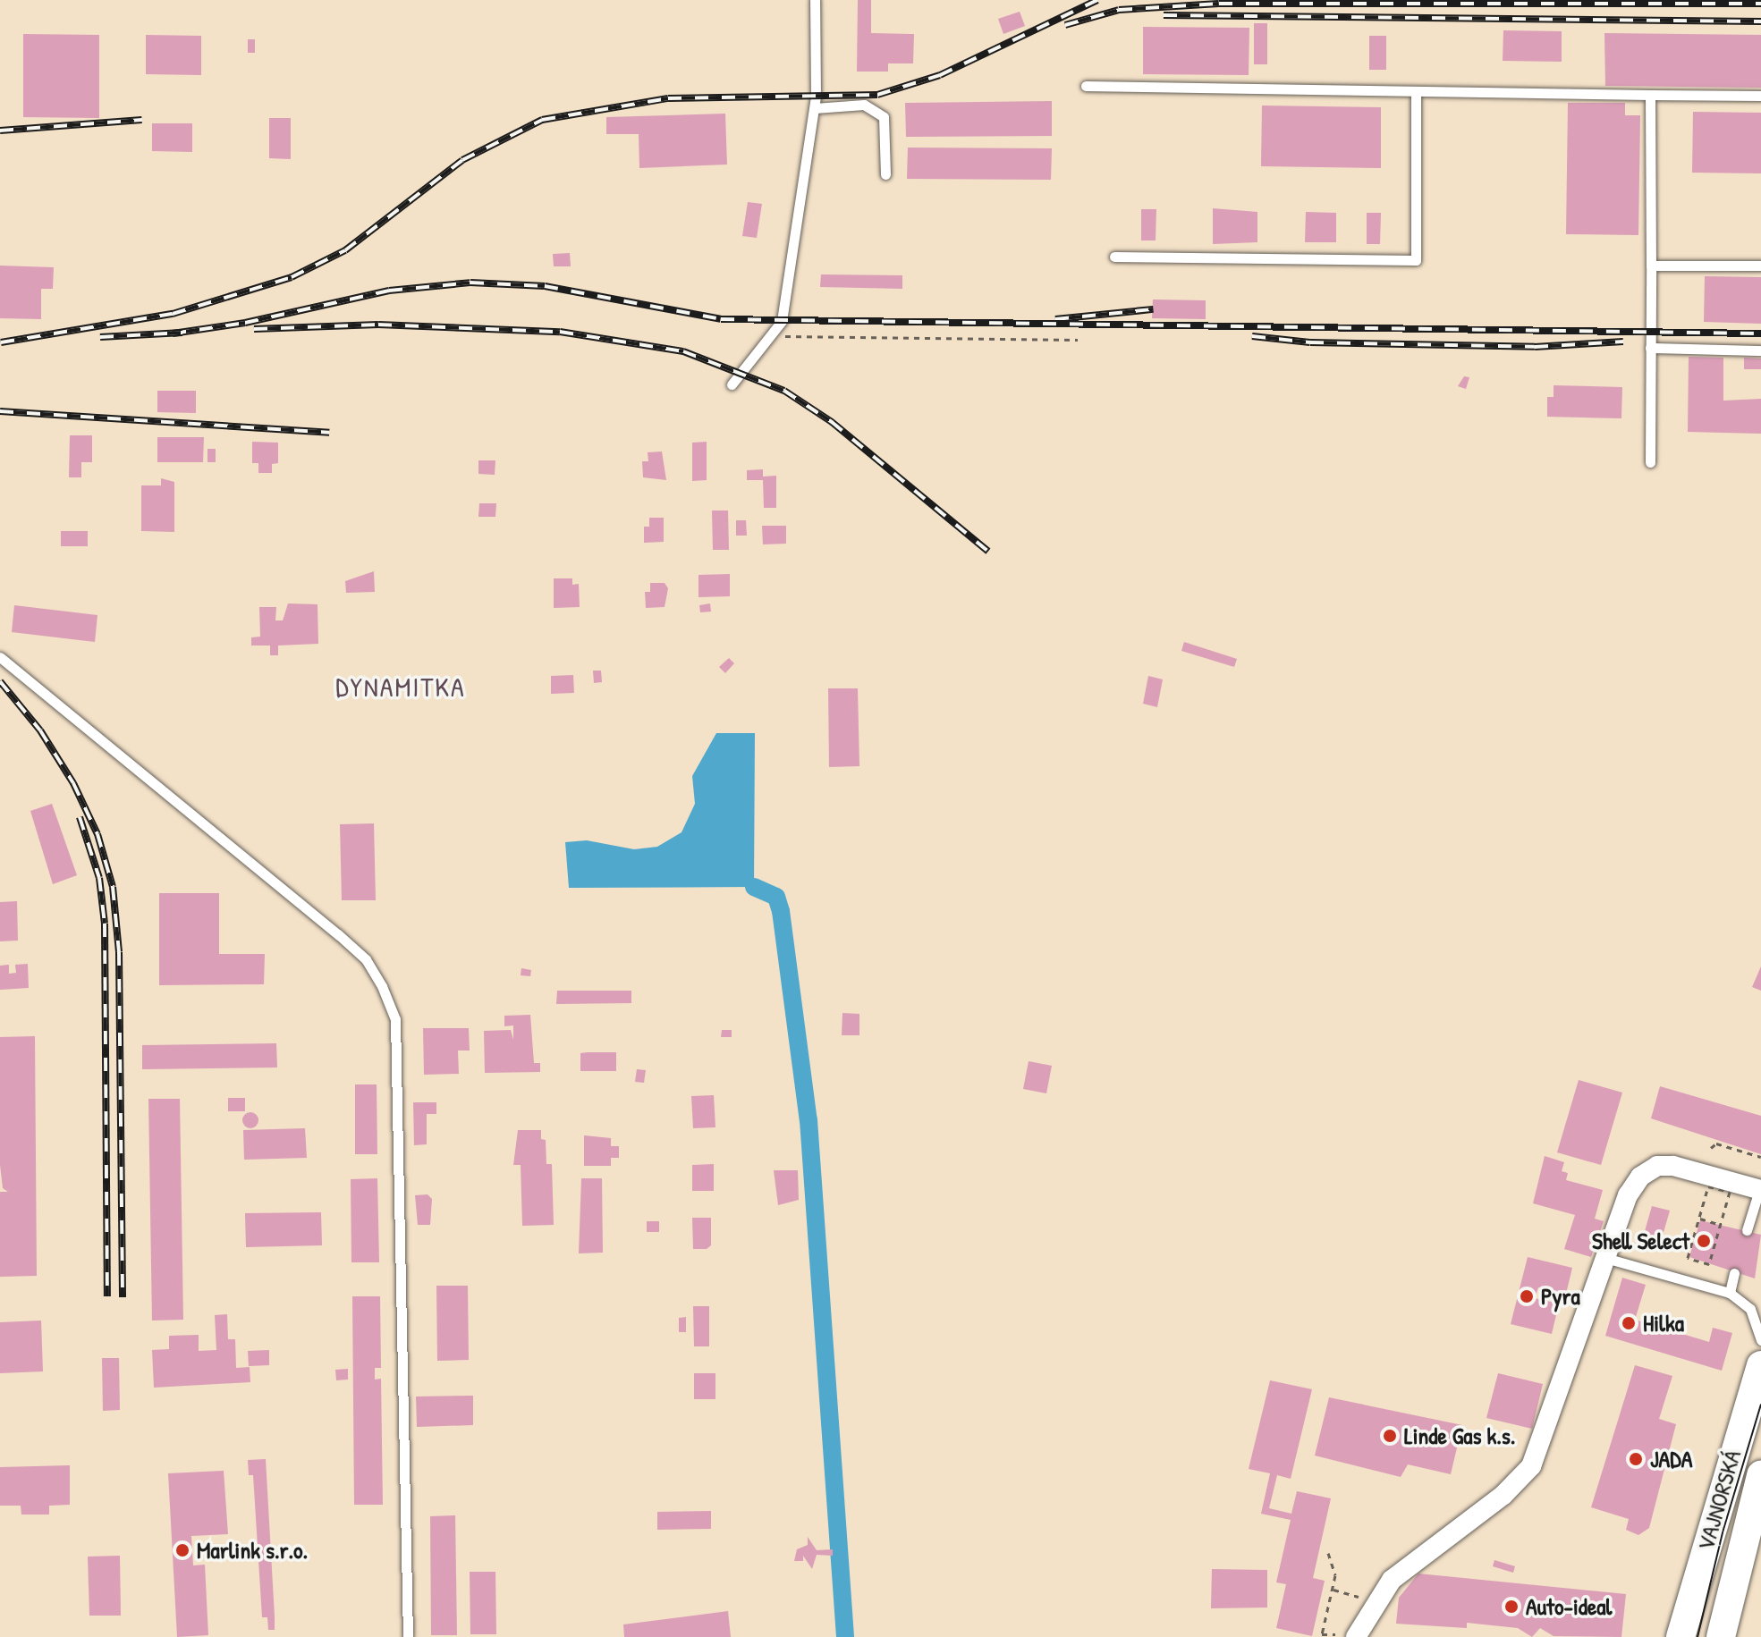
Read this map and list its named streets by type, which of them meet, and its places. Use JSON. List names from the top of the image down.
{
  "streets": {
    "main road": ["VAJNORSKÁ"]
  },
  "districts": ["DYNAMITKA"],
  "places": [
    "Shell Select",
    "Pyra",
    "Hilka",
    "Linde Gas k.s.",
    "JADA",
    "Marlink s.r.o.",
    "Auto-ideal"
  ]
}
